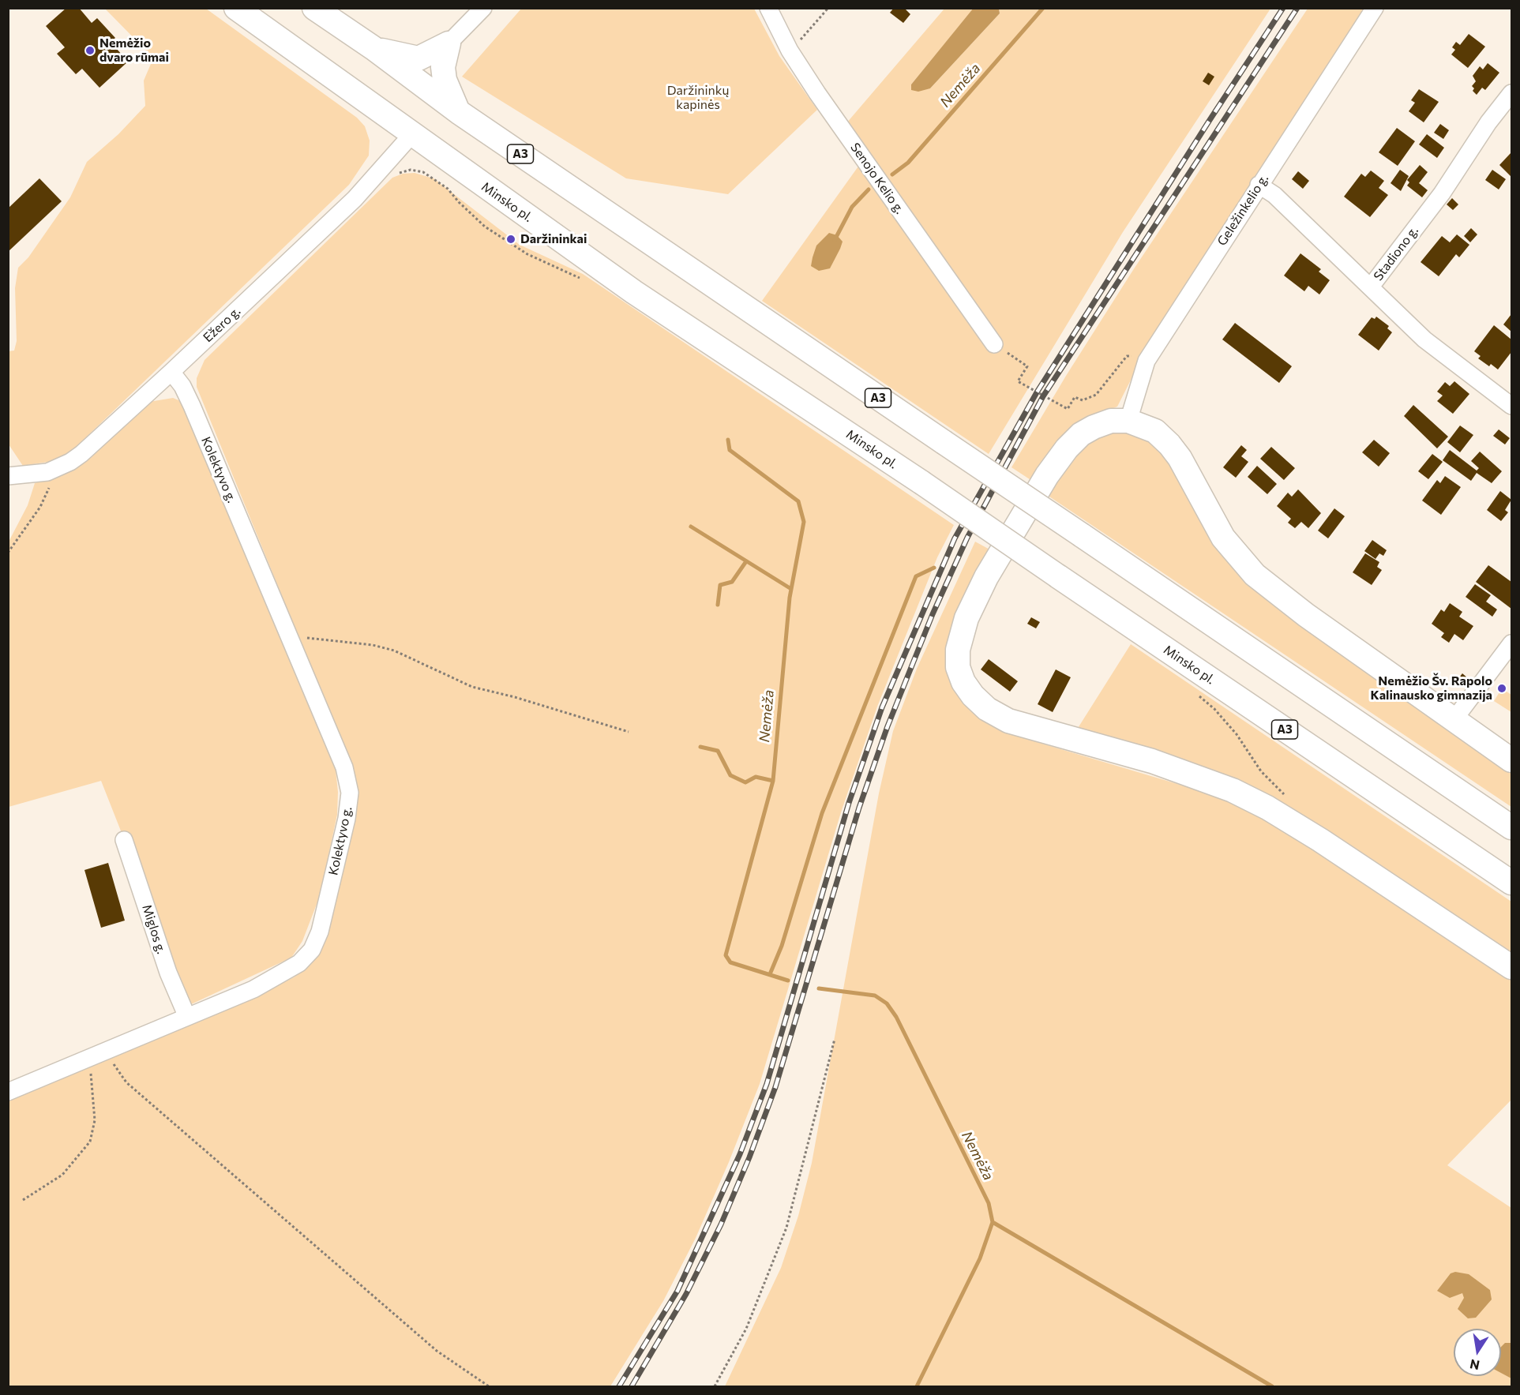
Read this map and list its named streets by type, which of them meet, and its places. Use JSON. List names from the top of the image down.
{
  "streets": {
    "highway": ["A3", "Minsko pl."],
    "street": [
      "Senojo Kelio g.",
      "Geležinkelio g.",
      "Stadiono g.",
      "Ežero g.",
      "Kolektyvo g.",
      "Miglos g."
    ]
  },
  "crossings": [
    ["Minsko pl.", "Ežero g."],
    ["Ežero g.", "Kolektyvo g."],
    ["Kolektyvo g.", "Miglos g."]
  ],
  "water": ["Nemėža"],
  "parks": ["Daržininkų kapinės"],
  "places": ["Nemėžio dvaro rūmai", "Daržininkai", "Nemėžio Šv. Rapolo Kalinausko gimnazija"],
  "north": "bottom"
}
